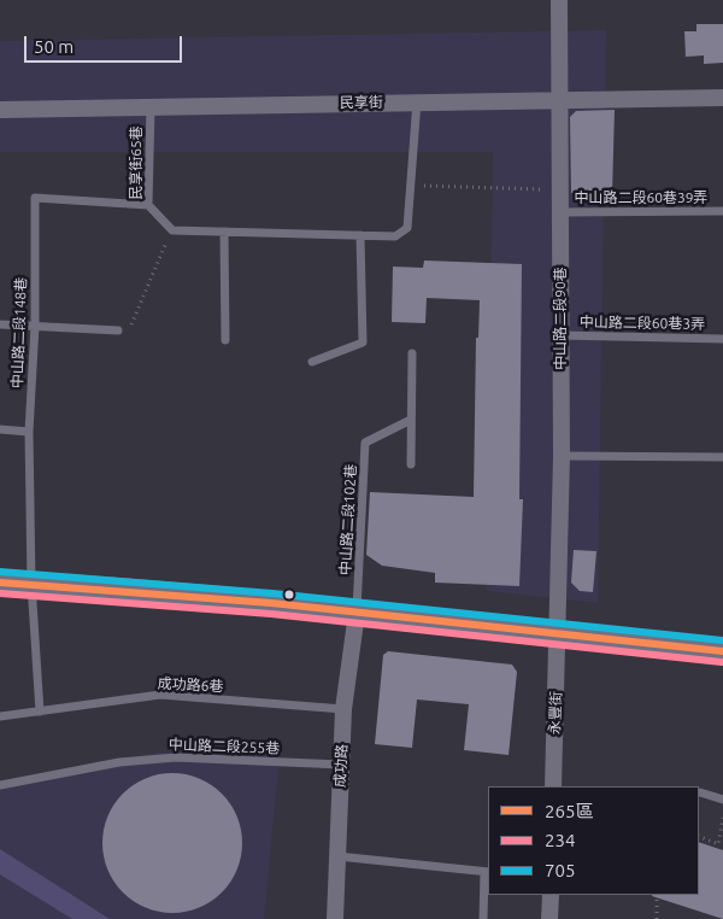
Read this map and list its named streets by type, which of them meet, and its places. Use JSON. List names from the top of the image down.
{
  "streets": {
    "street": [
      "民享街",
      "中山路二段90巷",
      "永豐街",
      "成功路"
    ],
    "lane": [
      "民享街65巷",
      "中山路二段60巷39弄",
      "中山路二段60巷3弄",
      "中山路二段148巷",
      "中山路二段102巷",
      "成功路6巷",
      "中山路二段255巷"
    ]
  },
  "crossings": [
    ["民享街", "民享街65巷"],
    ["民享街", "中山路二段90巷"],
    ["民享街65巷", "中山路二段148巷"],
    ["中山路二段60巷39弄", "中山路二段90巷"],
    ["中山路二段90巷", "中山路二段60巷3弄"],
    ["中山路二段90巷", "永豐街"],
    ["中山路二段148巷", "成功路6巷"],
    ["中山路二段102巷", "成功路"],
    ["成功路6巷", "成功路"],
    ["中山路二段255巷", "成功路"]
  ],
  "lines": ["transit line 705", "transit line 265區", "transit line 234"],
  "legend": ["265區", "234", "705"],
  "scale_bar": "50 m"
}
